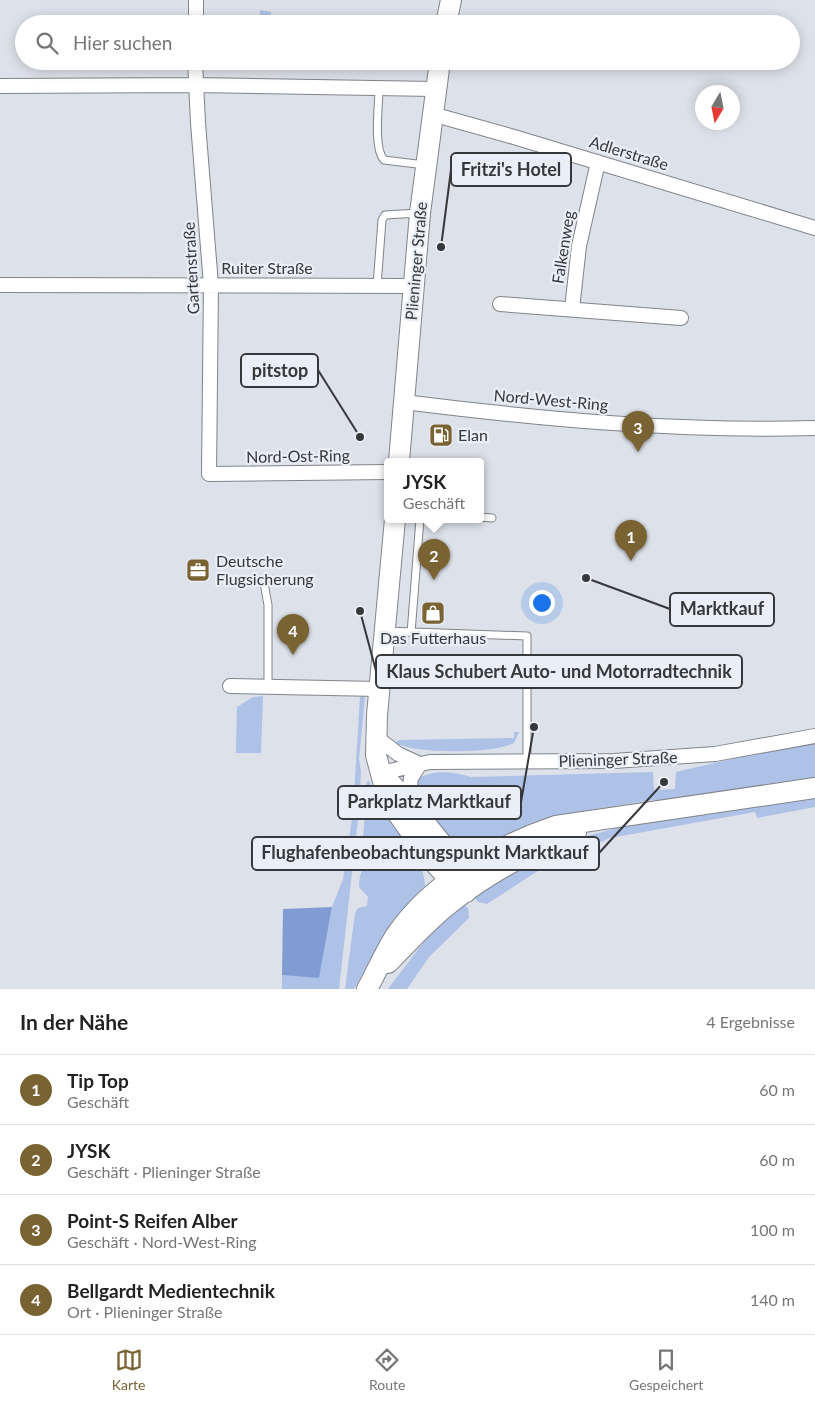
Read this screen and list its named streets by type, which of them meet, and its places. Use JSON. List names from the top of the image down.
{
  "streets": {
    "main road": ["Plieninger Straße"],
    "street": [
      "Adlerstraße",
      "Falkenweg",
      "Gartenstraße",
      "Ruiter Straße",
      "Nord-West-Ring",
      "Nord-Ost-Ring"
    ]
  },
  "crossings": [
    ["Adlerstraße", "Falkenweg"],
    ["Adlerstraße", "Plieninger Straße"],
    ["Plieninger Straße", "Ruiter Straße"],
    ["Plieninger Straße", "Nord-West-Ring"],
    ["Gartenstraße", "Ruiter Straße"],
    ["Gartenstraße", "Nord-Ost-Ring"]
  ],
  "places": {
    "other": [
      "Fritzi's Hotel",
      "pitstop",
      "Marktkauf",
      "Klaus Schubert Auto- und Motorradtechnik",
      "Parkplatz Marktkauf",
      "Flughafenbeobachtungspunkt Marktkauf"
    ],
    "fuel station": ["Elan"],
    "office": ["Deutsche Flugsicherung"],
    "shop": ["Das Futterhaus"]
  },
  "north": "bottom",
  "page": {
    "search": "Hier suchen",
    "pins": [
      "3",
      "1",
      "2",
      "4"
    ],
    "popup": ["JYSK", "Geschäft"],
    "heading": ["In der Nähe", "4 Ergebnisse"],
    "list": [
      {
        "mark": "1",
        "name": "Tip Top",
        "note": "Geschäft",
        "value": "60 m"
      },
      {
        "mark": "2",
        "name": "JYSK",
        "note": "Geschäft · Plieninger Straße",
        "value": "60 m"
      },
      {
        "mark": "3",
        "name": "Point-S Reifen Alber",
        "note": "Geschäft · Nord-West-Ring",
        "value": "100 m"
      },
      {
        "mark": "4",
        "name": "Bellgardt Medientechnik",
        "note": "Ort · Plieninger Straße",
        "value": "140 m"
      }
    ],
    "nav": ["Karte", "Route", "Gespeichert"]
  }
}
